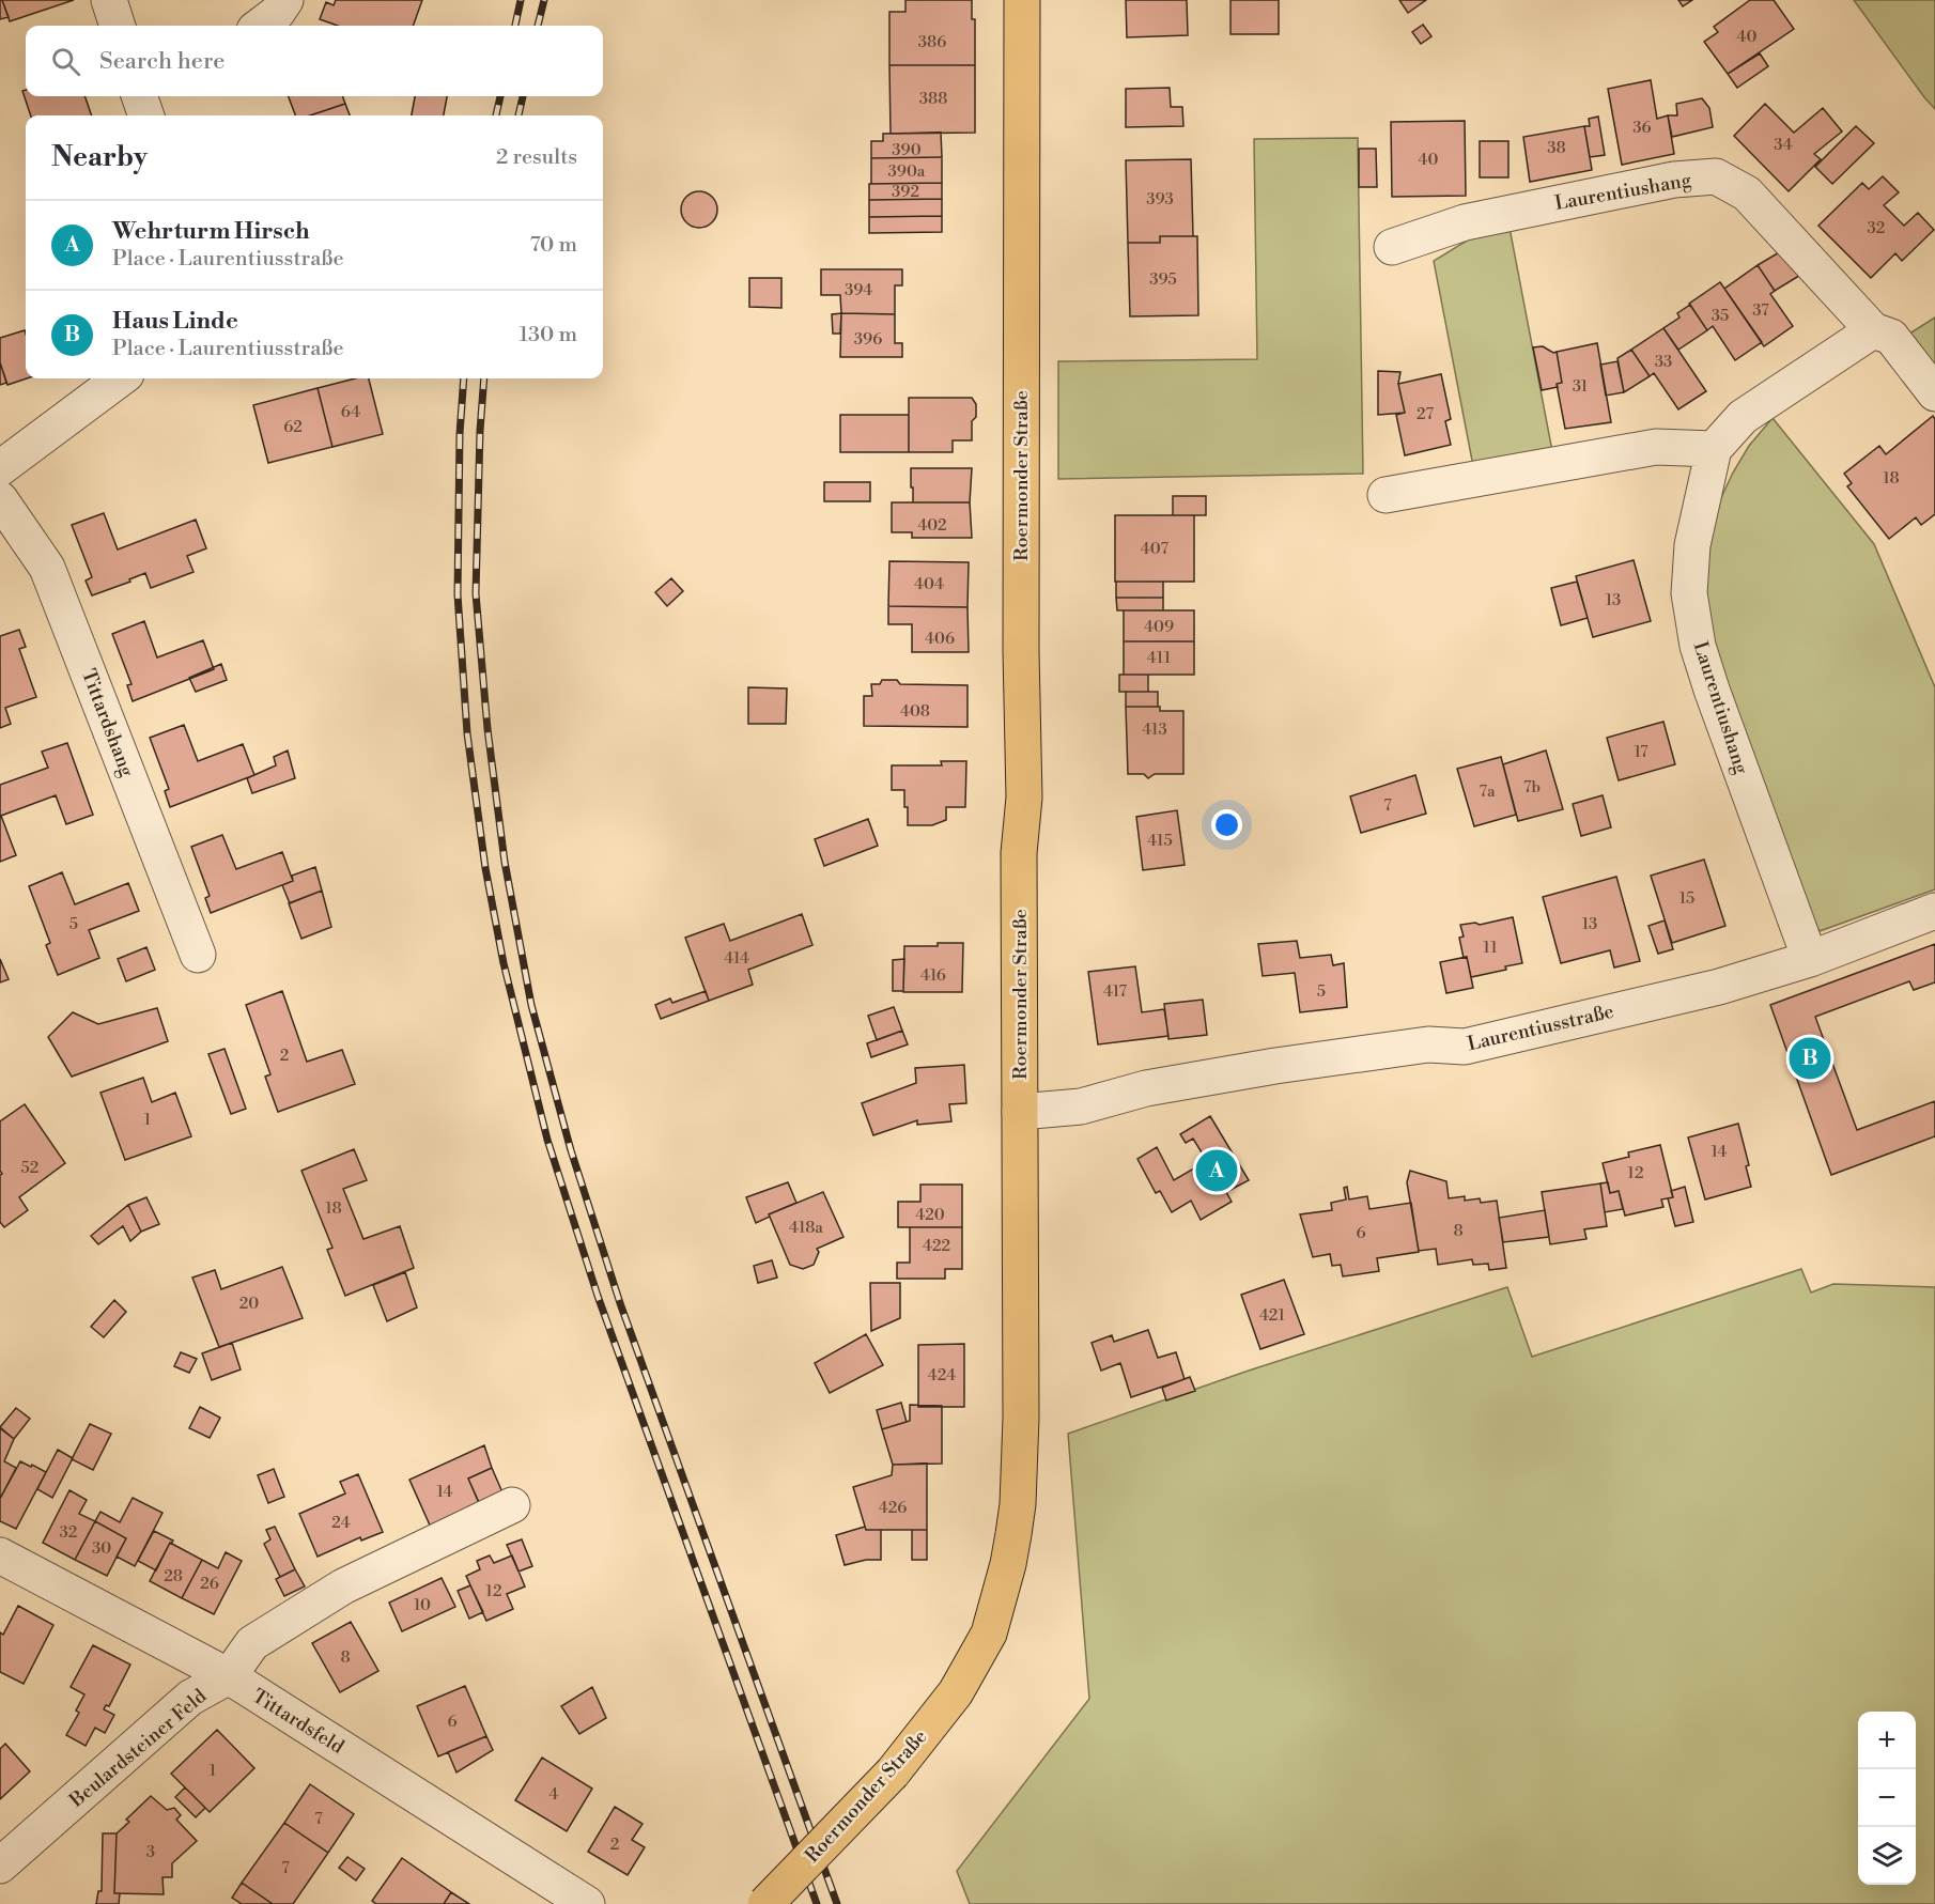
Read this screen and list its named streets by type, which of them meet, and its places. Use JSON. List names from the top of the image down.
{
  "streets": {
    "main road": ["Roermonder Straße"],
    "street": [
      "Laurentiushang",
      "Tittardshang",
      "Laurentiusstraße",
      "Tittardsfeld",
      "Beulardsteiner Feld"
    ]
  },
  "crossings": [
    ["Laurentiushang", "Laurentiusstraße"],
    ["Roermonder Straße", "Laurentiusstraße"],
    ["Tittardsfeld", "Beulardsteiner Feld"]
  ],
  "house_numbers": [
    "40",
    "386",
    "388",
    "36",
    "34",
    "38",
    "390",
    "40",
    "390a",
    "392",
    "393",
    "32",
    "395",
    "394",
    "37",
    "35",
    "396",
    "33",
    "31",
    "64",
    "27",
    "62",
    "18",
    "402",
    "407",
    "404",
    "13",
    "409",
    "406",
    "411",
    "408",
    "413",
    "17",
    "7b",
    "7a",
    "7",
    "415",
    "15",
    "5",
    "13",
    "11",
    "414",
    "416",
    "417",
    "5",
    "2",
    "1",
    "14",
    "52",
    "12",
    "18",
    "420",
    "418a",
    "8",
    "6",
    "422",
    "20",
    "421",
    "424",
    "14",
    "426",
    "24",
    "32",
    "30",
    "28",
    "26",
    "12",
    "10",
    "8",
    "6",
    "1",
    "4",
    "7",
    "2",
    "3",
    "7"
  ],
  "page": {
    "search": "Search here",
    "heading": ["Nearby", "2 results"],
    "list": [
      {
        "mark": "A",
        "name": "Wehrturm Hirsch",
        "note": "Place · Laurentiusstraße",
        "value": "70 m"
      },
      {
        "mark": "B",
        "name": "Haus Linde",
        "note": "Place · Laurentiusstraße",
        "value": "130 m"
      }
    ],
    "pins": ["B", "A"],
    "map_buttons": ["+", "−"]
  }
}
